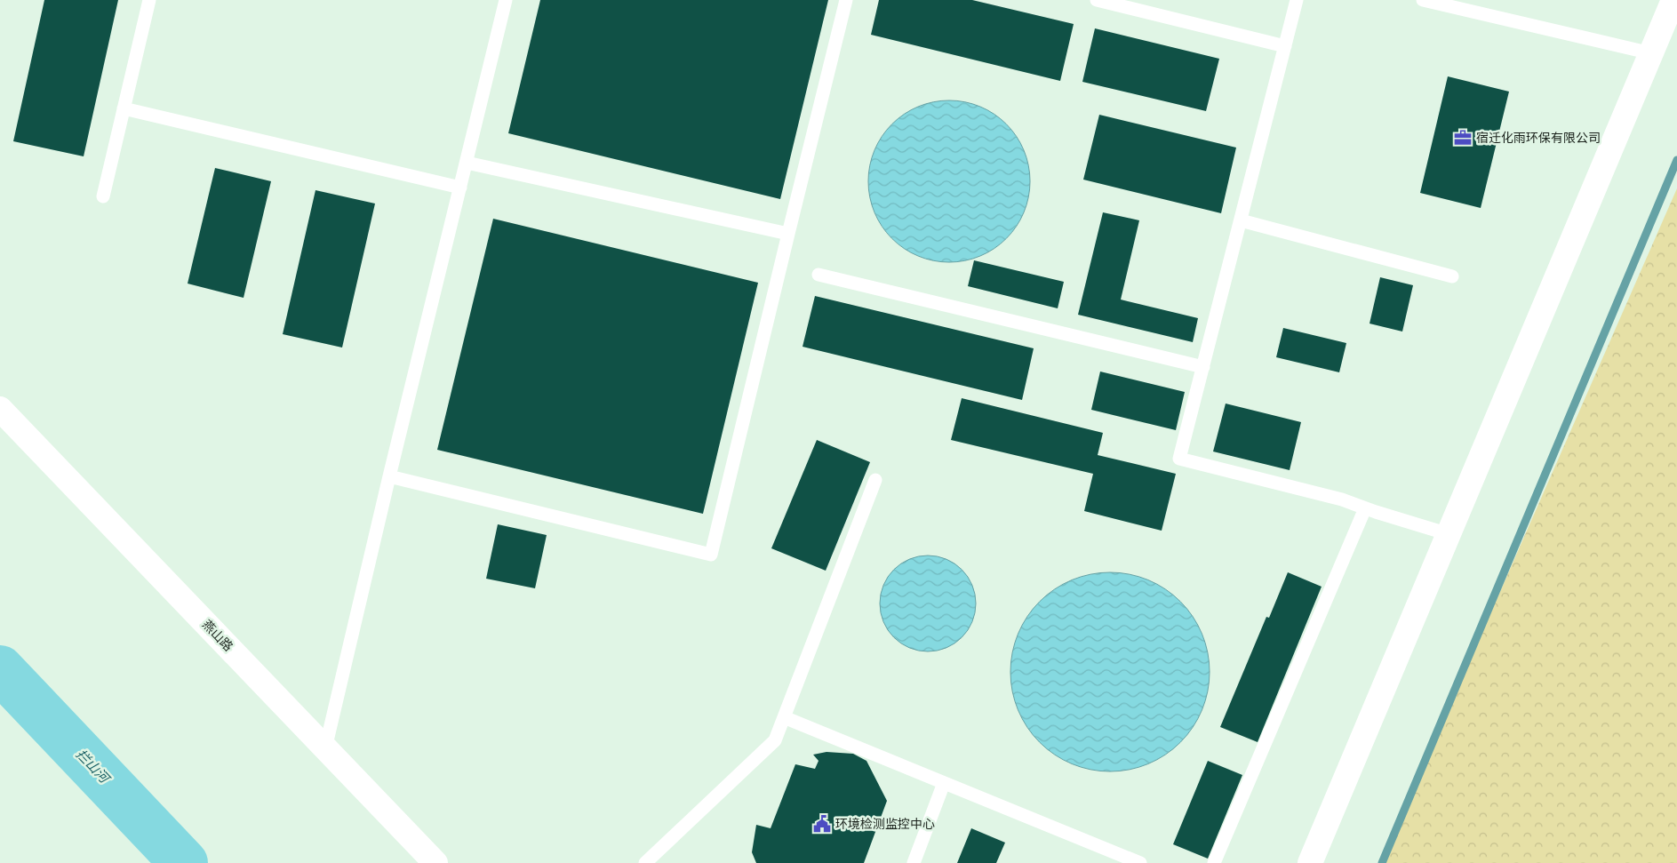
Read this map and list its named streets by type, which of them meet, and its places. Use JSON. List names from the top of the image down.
{
  "streets": {
    "street": ["燕山路"]
  },
  "water": ["拦山河"],
  "places": {
    "office": ["宿迁化雨环保有限公司"],
    "public building": ["环境检测监控中心"]
  }
}
